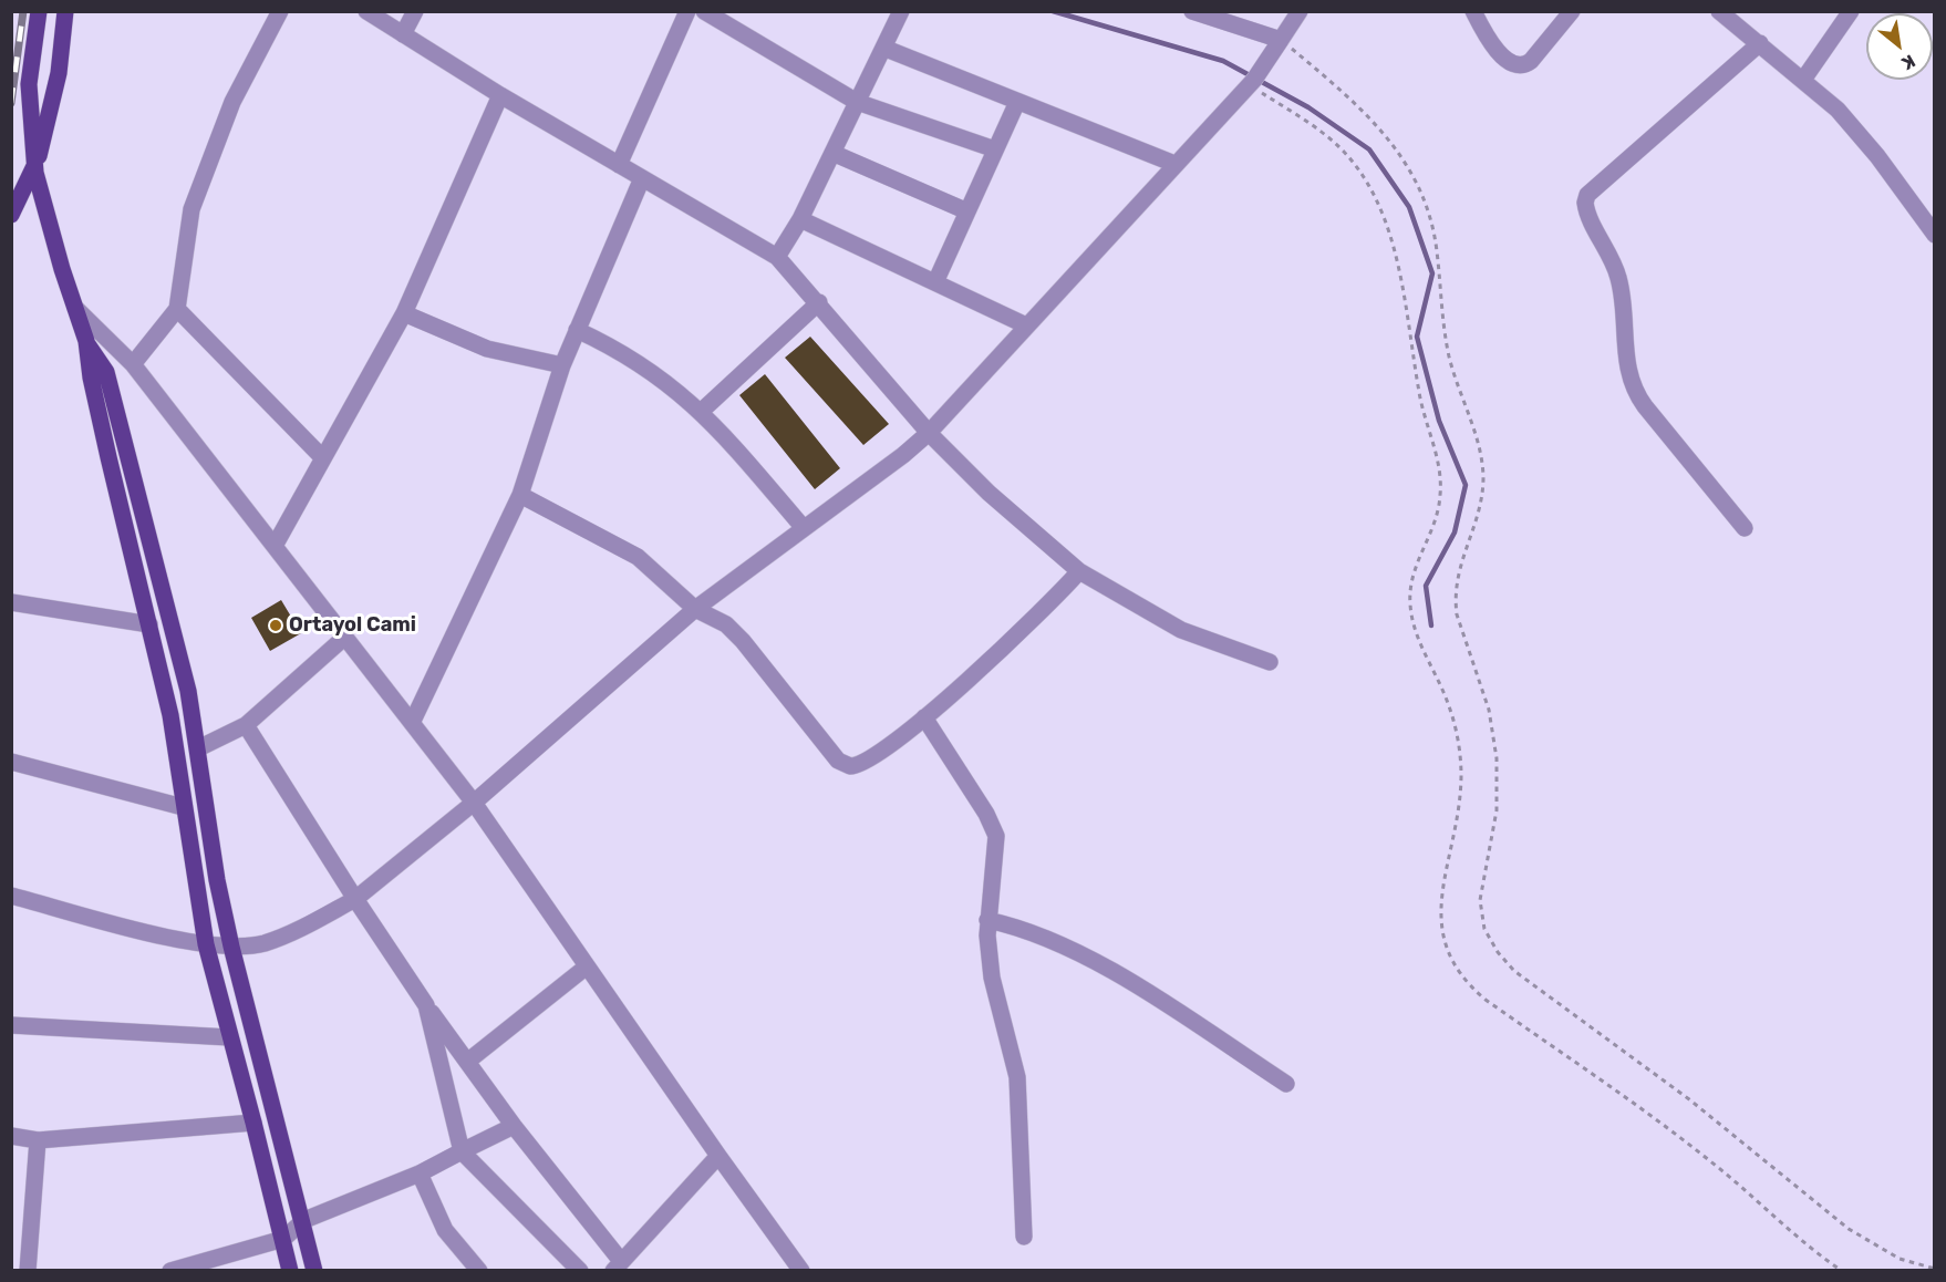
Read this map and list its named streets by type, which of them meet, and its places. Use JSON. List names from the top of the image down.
{
  "places": ["Ortayol Cami"],
  "north": "bottom right"
}
